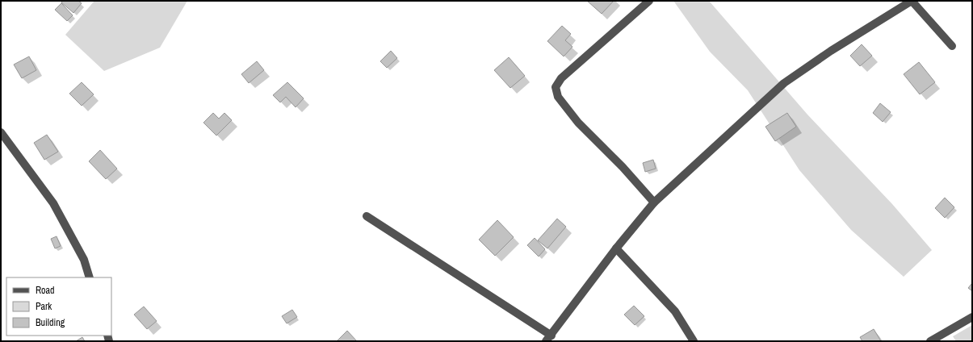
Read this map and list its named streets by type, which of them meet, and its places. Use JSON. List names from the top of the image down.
{
  "legend": ["Road", "Park", "Building"]
}
